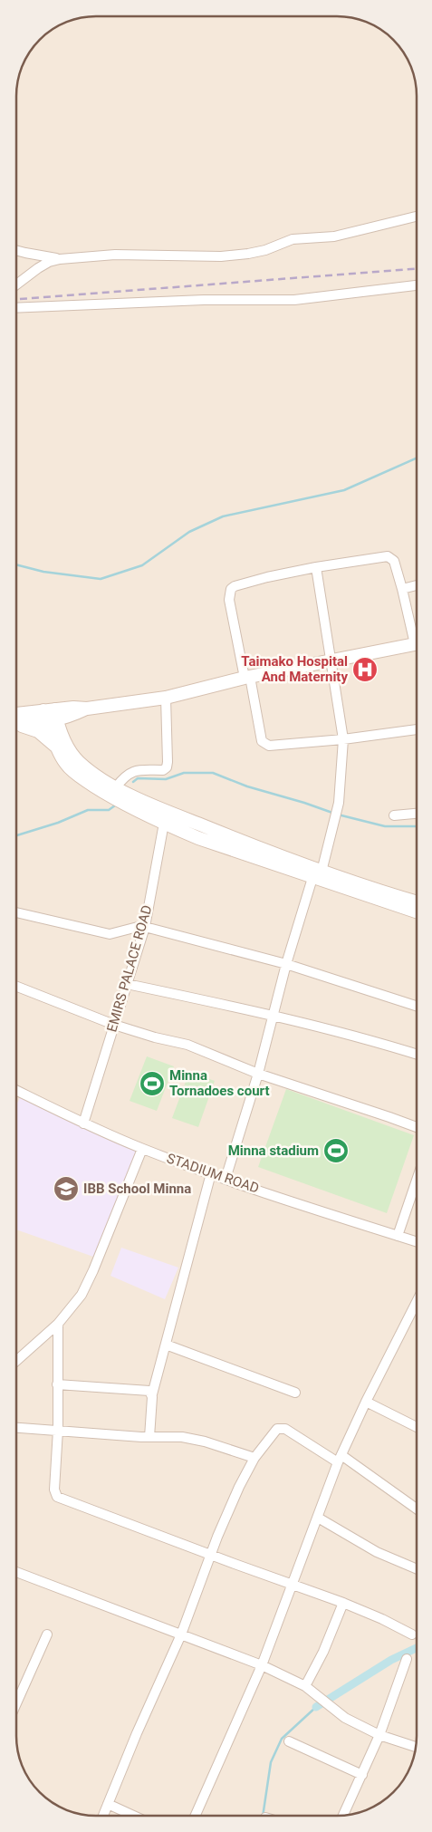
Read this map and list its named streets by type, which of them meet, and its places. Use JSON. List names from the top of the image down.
{
  "streets": {
    "street": ["EMIRS PALACE ROAD", "STADIUM ROAD"]
  },
  "crossings": [
    ["EMIRS PALACE ROAD", "STADIUM ROAD"]
  ],
  "places": {
    "hospital": ["Taimako Hospital And Maternity"],
    "sports": ["Minna Tornadoes court", "Minna stadium"],
    "school or university": ["IBB School Minna"]
  }
}
